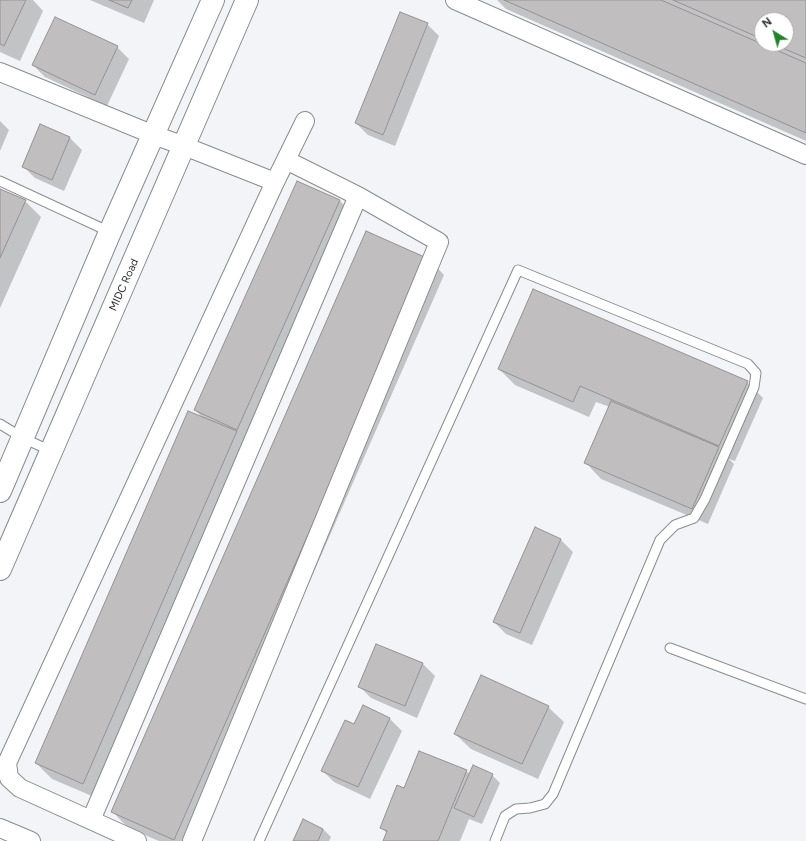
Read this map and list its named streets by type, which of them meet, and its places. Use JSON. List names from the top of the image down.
{
  "streets": {
    "main road": ["MIDC Road"]
  },
  "north": "top left"
}
